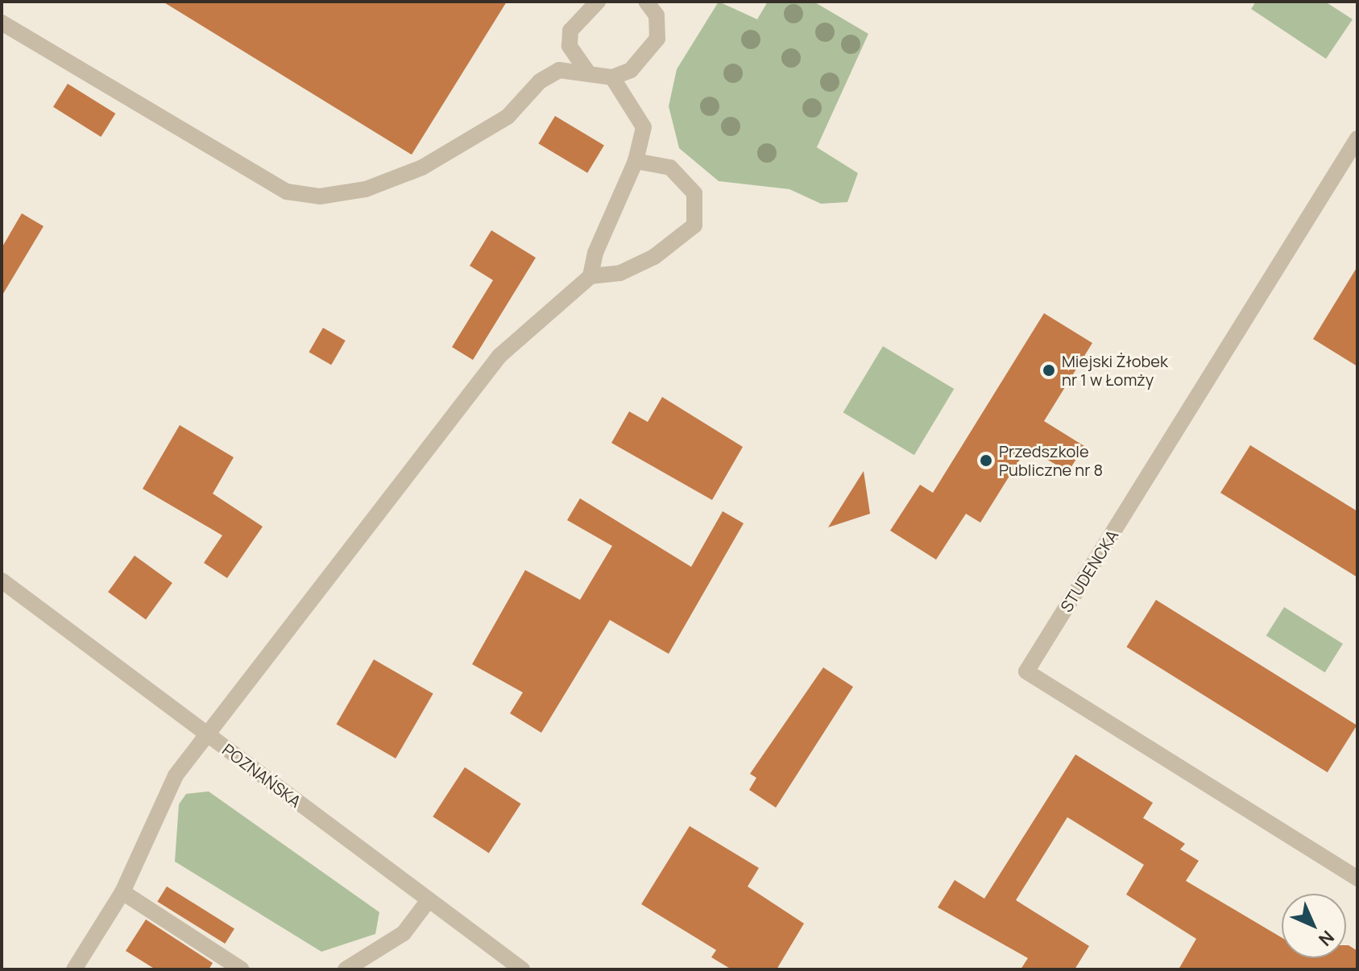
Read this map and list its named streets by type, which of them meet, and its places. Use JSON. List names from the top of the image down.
{
  "streets": {
    "street": ["STUDENCKA", "POZNAŃSKA"]
  },
  "places": ["Miejski Żłobek nr 1 w Łomży", "Przedszkole Publiczne nr 8"],
  "north": "bottom right"
}
